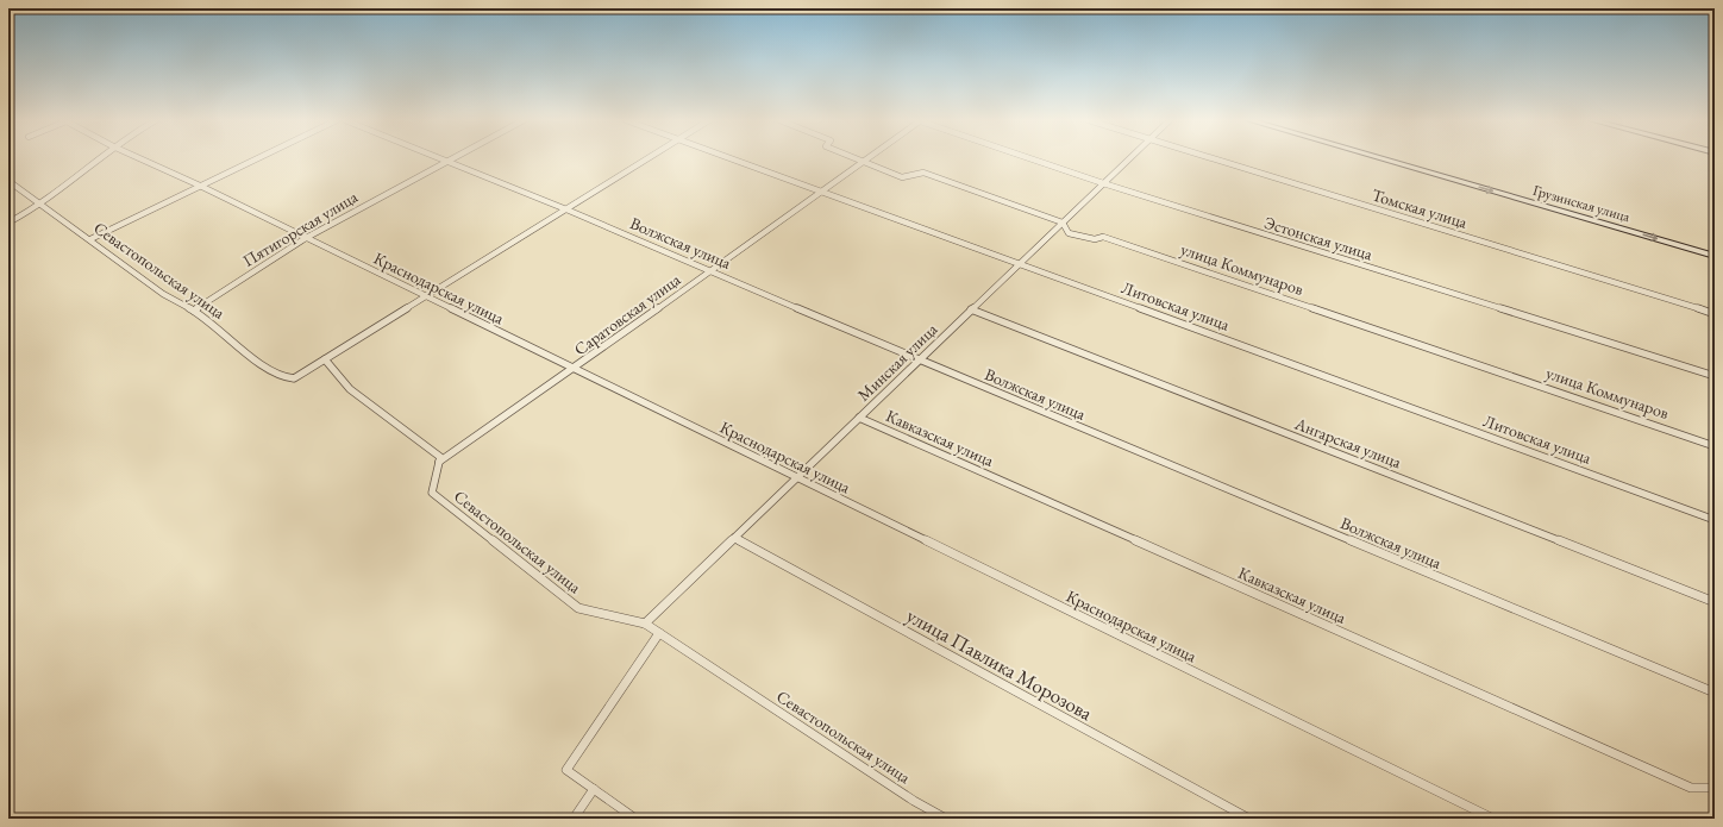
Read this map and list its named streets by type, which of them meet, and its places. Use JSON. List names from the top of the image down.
{
  "streets": {
    "main road": ["Грузинская улица"],
    "street": [
      "Томская улица",
      "Пятигорская улица",
      "Эстонская улица",
      "Волжская улица",
      "улица Коммунаров",
      "Севастопольская улица",
      "Краснодарская улица",
      "Литовская улица",
      "Саратовская улица",
      "Минская улица",
      "Кавказская улица",
      "Ангарская улица",
      "улица Павлика Морозова"
    ]
  },
  "crossings": [
    ["Пятигорская улица", "Волжская улица"],
    ["Пятигорская улица", "Севастопольская улица"],
    ["Пятигорская улица", "Краснодарская улица"],
    ["Эстонская улица", "Минская улица"],
    ["Волжская улица", "Саратовская улица"],
    ["Волжская улица", "Минская улица"],
    ["улица Коммунаров", "Саратовская улица"],
    ["улица Коммунаров", "Минская улица"],
    ["Севастопольская улица", "Саратовская улица"],
    ["Севастопольская улица", "Минская улица"],
    ["Краснодарская улица", "Саратовская улица"],
    ["Краснодарская улица", "Минская улица"],
    ["Литовская улица", "Саратовская улица"],
    ["Литовская улица", "Минская улица"],
    ["Минская улица", "Кавказская улица"],
    ["Минская улица", "Ангарская улица"],
    ["Минская улица", "улица Павлика Морозова"]
  ],
  "one_way": ["Грузинская улица"]
}
